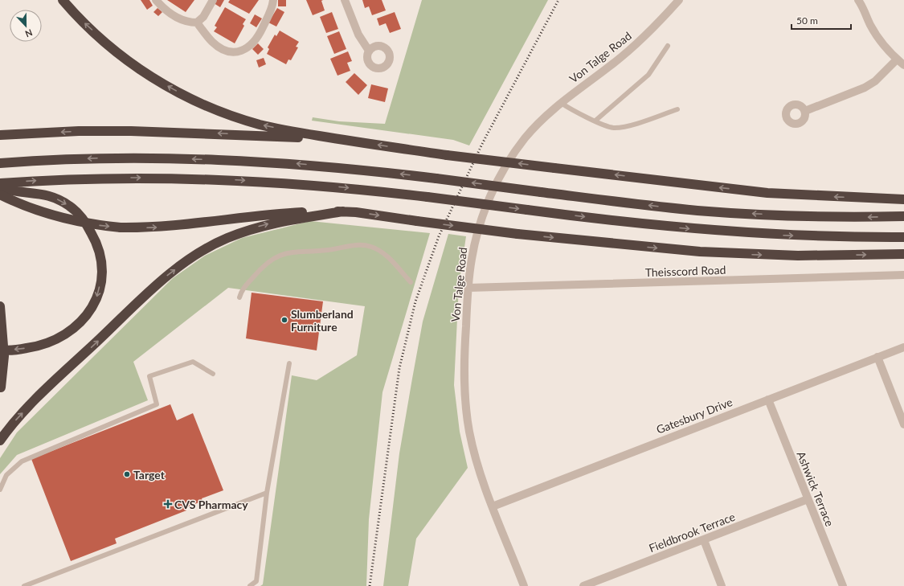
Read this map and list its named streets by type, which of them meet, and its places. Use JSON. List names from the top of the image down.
{
  "streets": {
    "street": [
      "Von Talge Road",
      "Theisscord Road",
      "Gatesbury Drive",
      "Ashwick Terrace",
      "Fieldbrook Terrace"
    ]
  },
  "crossings": [
    ["Von Talge Road", "Theisscord Road"],
    ["Von Talge Road", "Gatesbury Drive"],
    ["Gatesbury Drive", "Ashwick Terrace"],
    ["Ashwick Terrace", "Fieldbrook Terrace"]
  ],
  "places": {
    "other": ["Slumberland Furniture", "Target"],
    "health": ["CVS Pharmacy"]
  },
  "scale_bar": "50 m",
  "north": "bottom"
}
